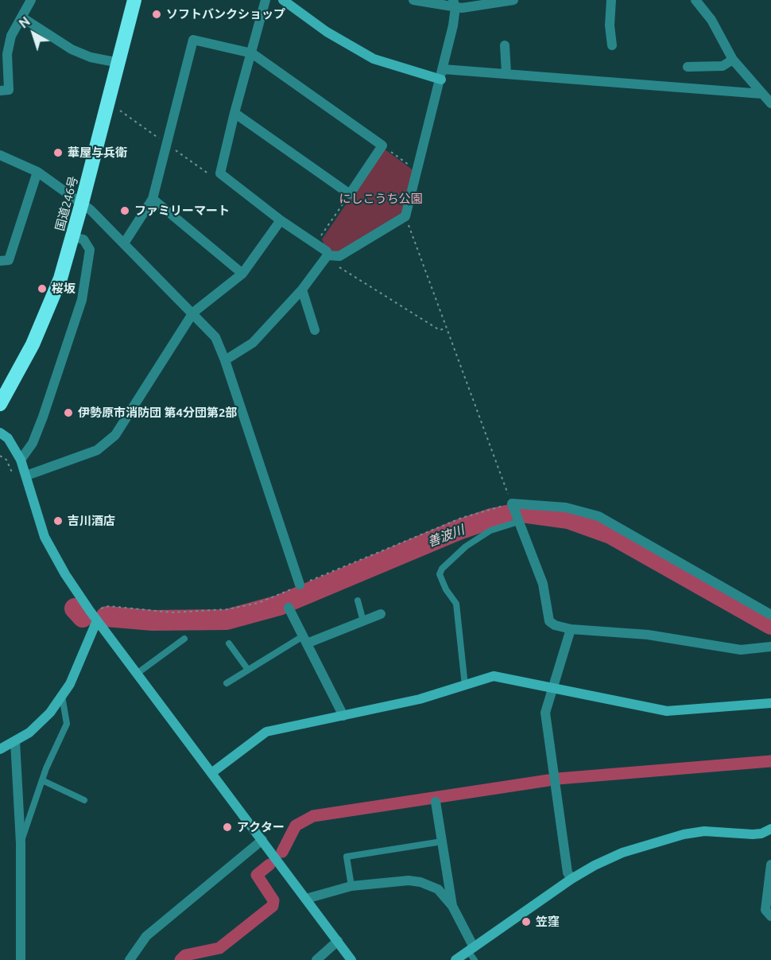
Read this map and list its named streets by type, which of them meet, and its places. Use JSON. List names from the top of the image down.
{
  "streets": {
    "highway": ["国道246号"]
  },
  "water": ["善波川"],
  "parks": ["にしこうち公園"],
  "places": [
    "ソフトバンクショップ",
    "華屋与兵衛",
    "ファミリーマート",
    "桜坂",
    "伊勢原市消防団 第4分団第2部",
    "吉川酒店",
    "アクター",
    "笠窪"
  ],
  "north": "top left"
}
